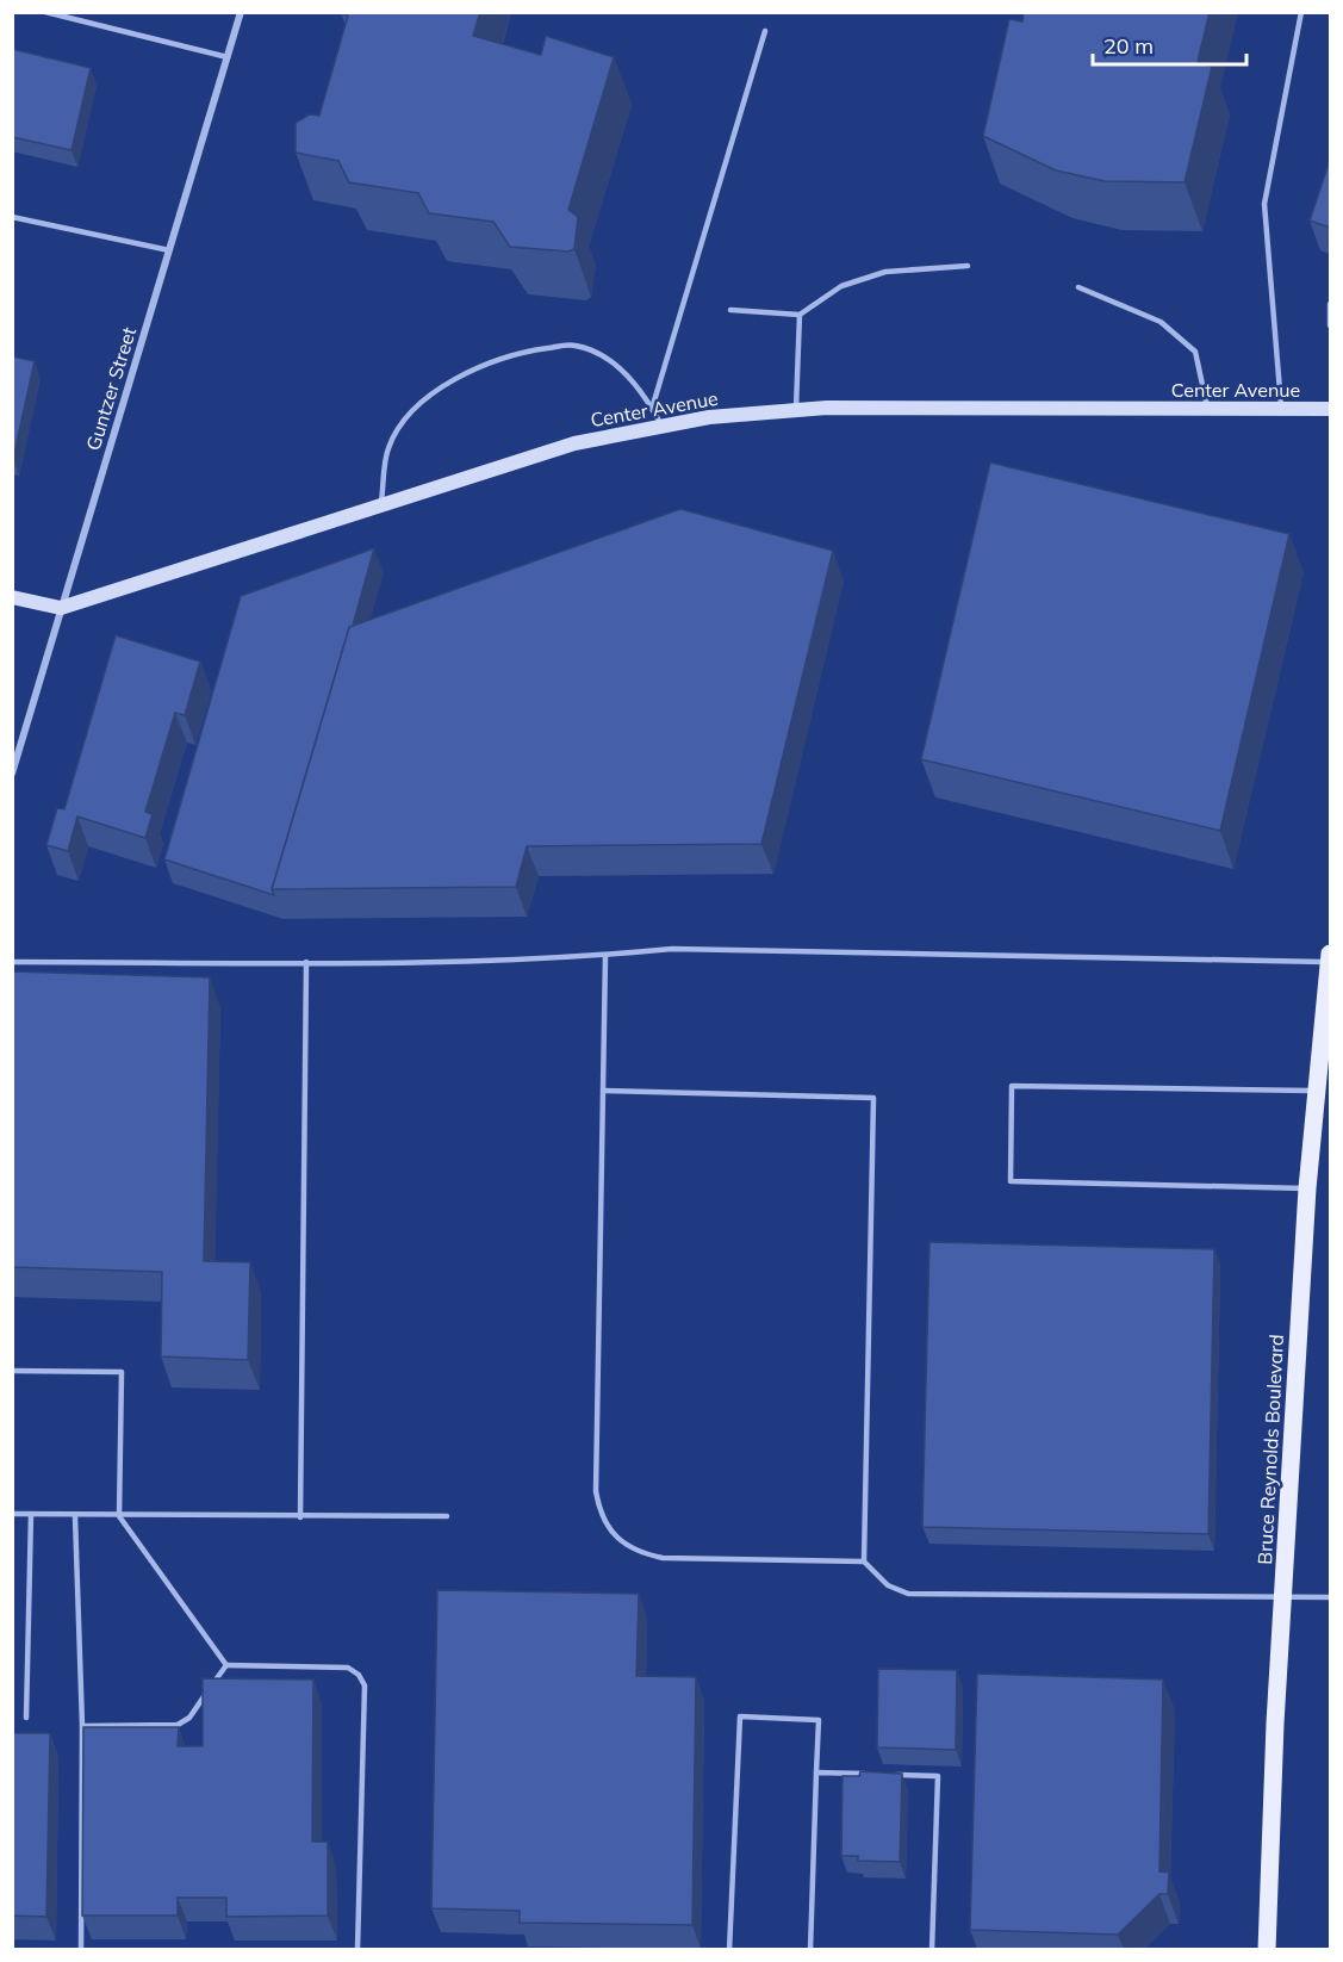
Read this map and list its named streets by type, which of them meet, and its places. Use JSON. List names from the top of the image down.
{
  "streets": {
    "main road": ["Center Avenue", "Bruce Reynolds Boulevard"],
    "street": ["Guntzer Street"]
  },
  "crossings": [
    ["Guntzer Street", "Center Avenue"]
  ],
  "scale_bar": "20 m"
}
